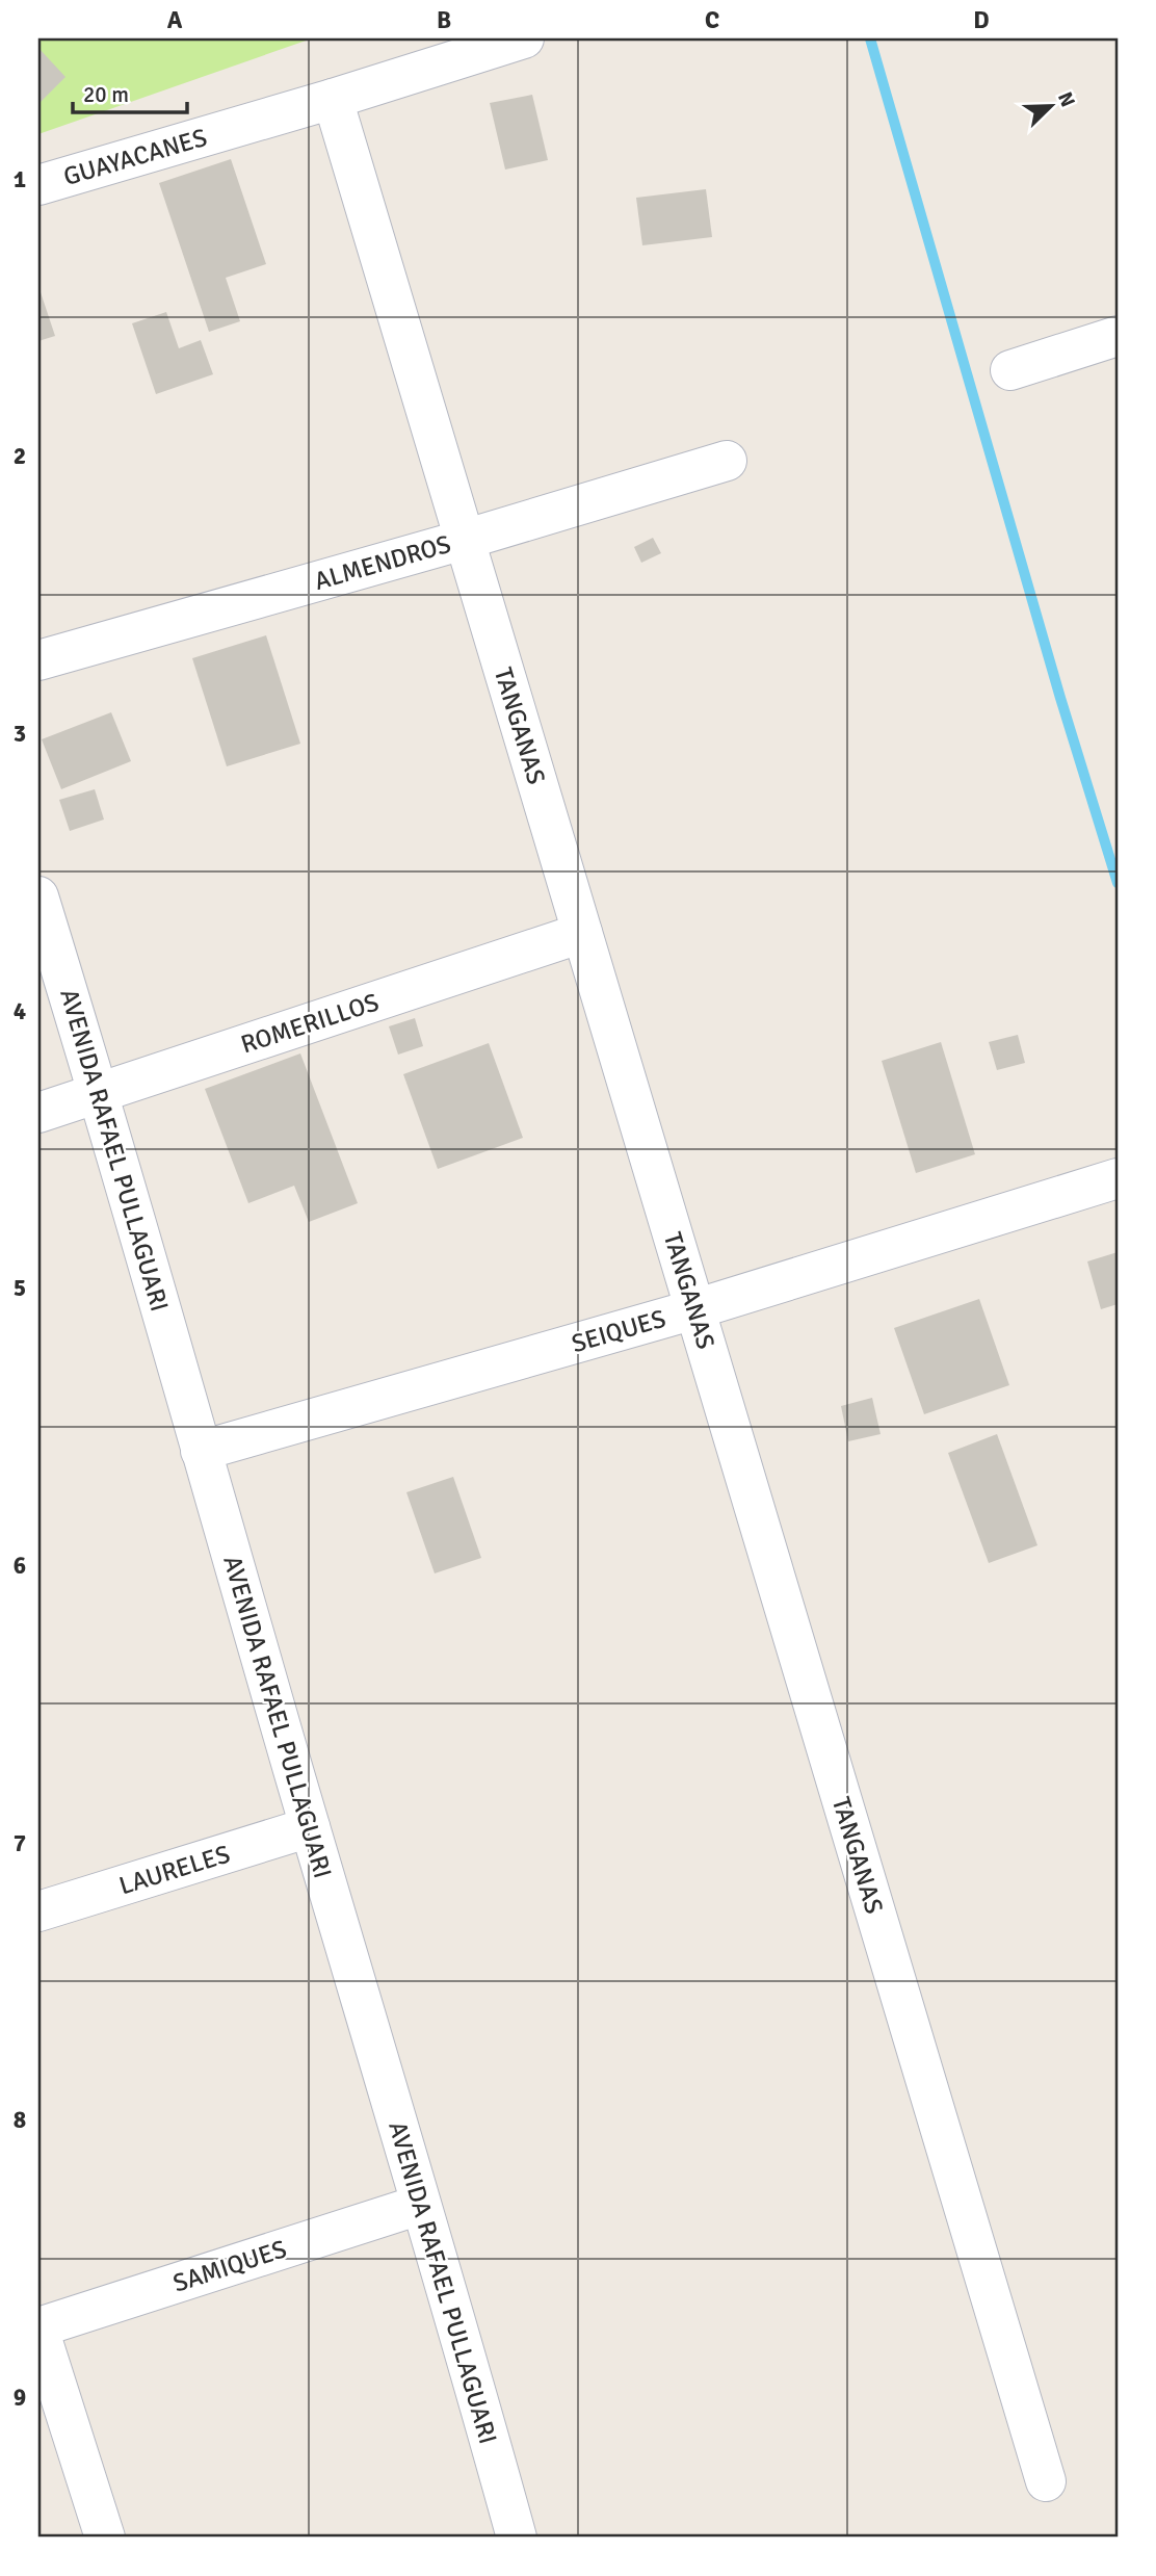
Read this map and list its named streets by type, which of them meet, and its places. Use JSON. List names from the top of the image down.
{
  "streets": {
    "street": [
      "GUAYACANES",
      "ALMENDROS",
      "TANGANAS",
      "ROMERILLOS",
      "AVENIDA RAFAEL PULLAGUARI",
      "SEIQUES",
      "LAURELES",
      "SAMIQUES"
    ]
  },
  "crossings": [
    ["GUAYACANES", "TANGANAS"],
    ["ALMENDROS", "TANGANAS"],
    ["TANGANAS", "ROMERILLOS"],
    ["TANGANAS", "SEIQUES"],
    ["ROMERILLOS", "AVENIDA RAFAEL PULLAGUARI"],
    ["AVENIDA RAFAEL PULLAGUARI", "SEIQUES"],
    ["AVENIDA RAFAEL PULLAGUARI", "LAURELES"],
    ["AVENIDA RAFAEL PULLAGUARI", "SAMIQUES"]
  ],
  "scale_bar": "20 m",
  "north": "top right",
  "grid": {
    "columns": [
      "A",
      "B",
      "C",
      "D"
    ],
    "rows": [
      "1",
      "2",
      "3",
      "4",
      "5",
      "6",
      "7",
      "8",
      "9"
    ]
  }
}
